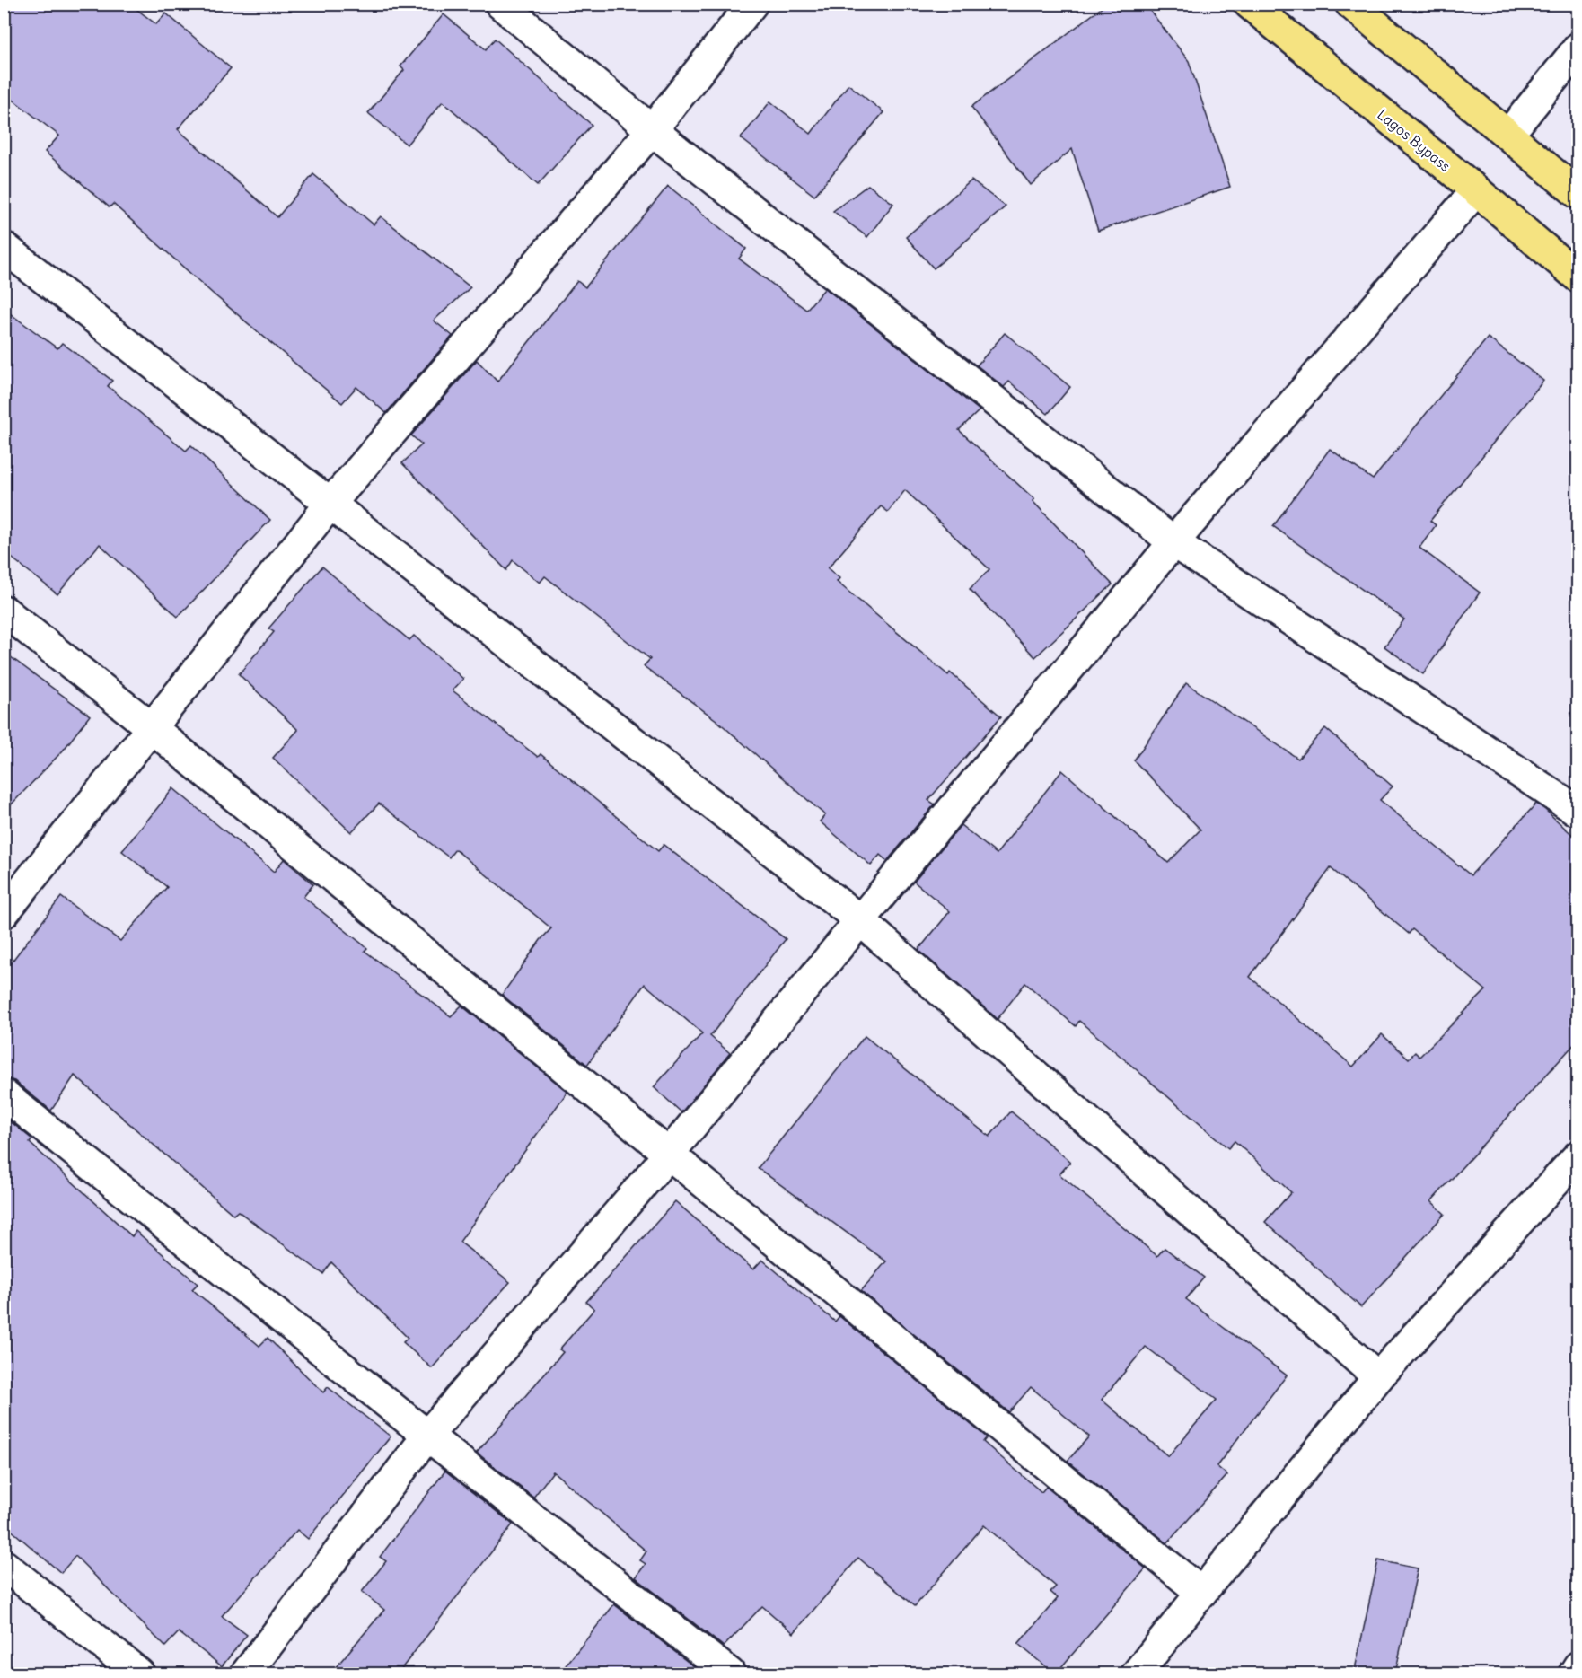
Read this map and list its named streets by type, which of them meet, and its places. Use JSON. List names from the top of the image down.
{
  "streets": {
    "main road": ["Lagos Bypass"]
  }
}
